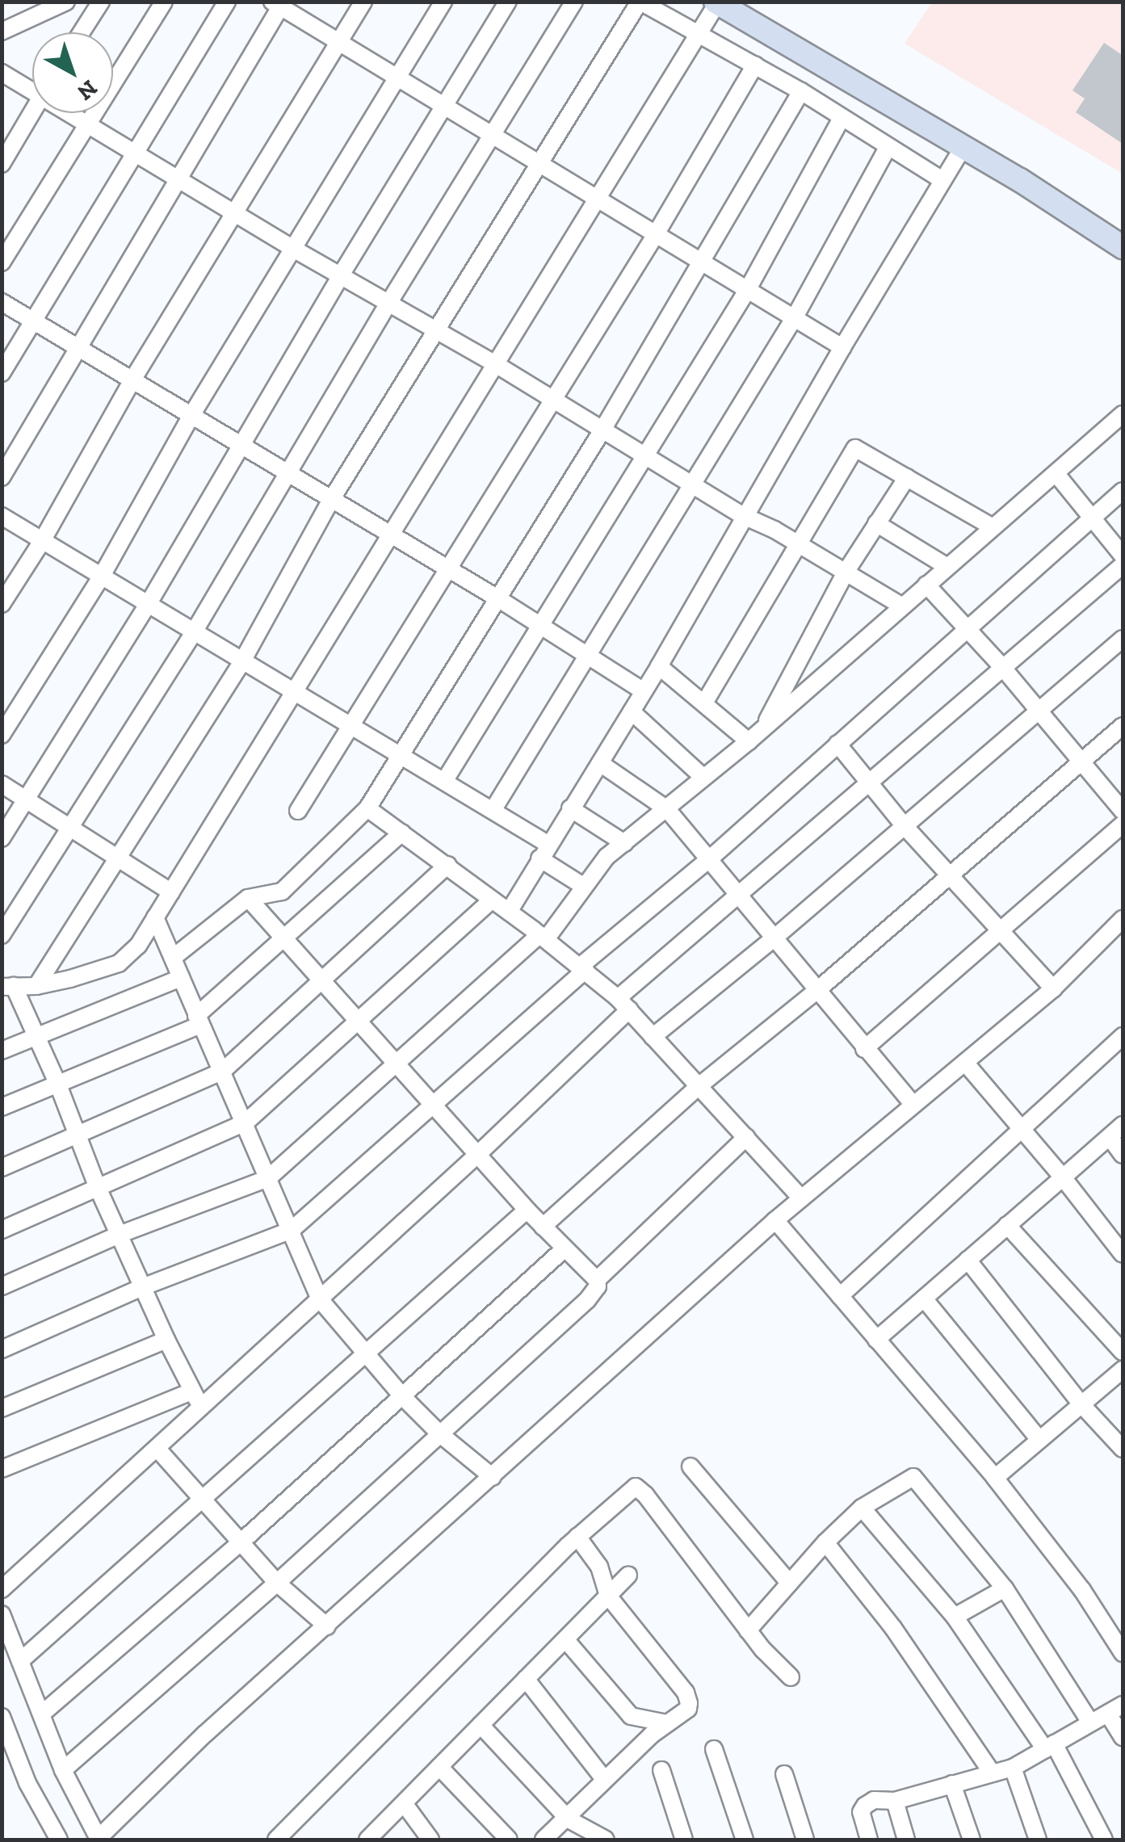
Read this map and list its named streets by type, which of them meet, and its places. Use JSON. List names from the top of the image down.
{
  "north": "bottom right"
}
